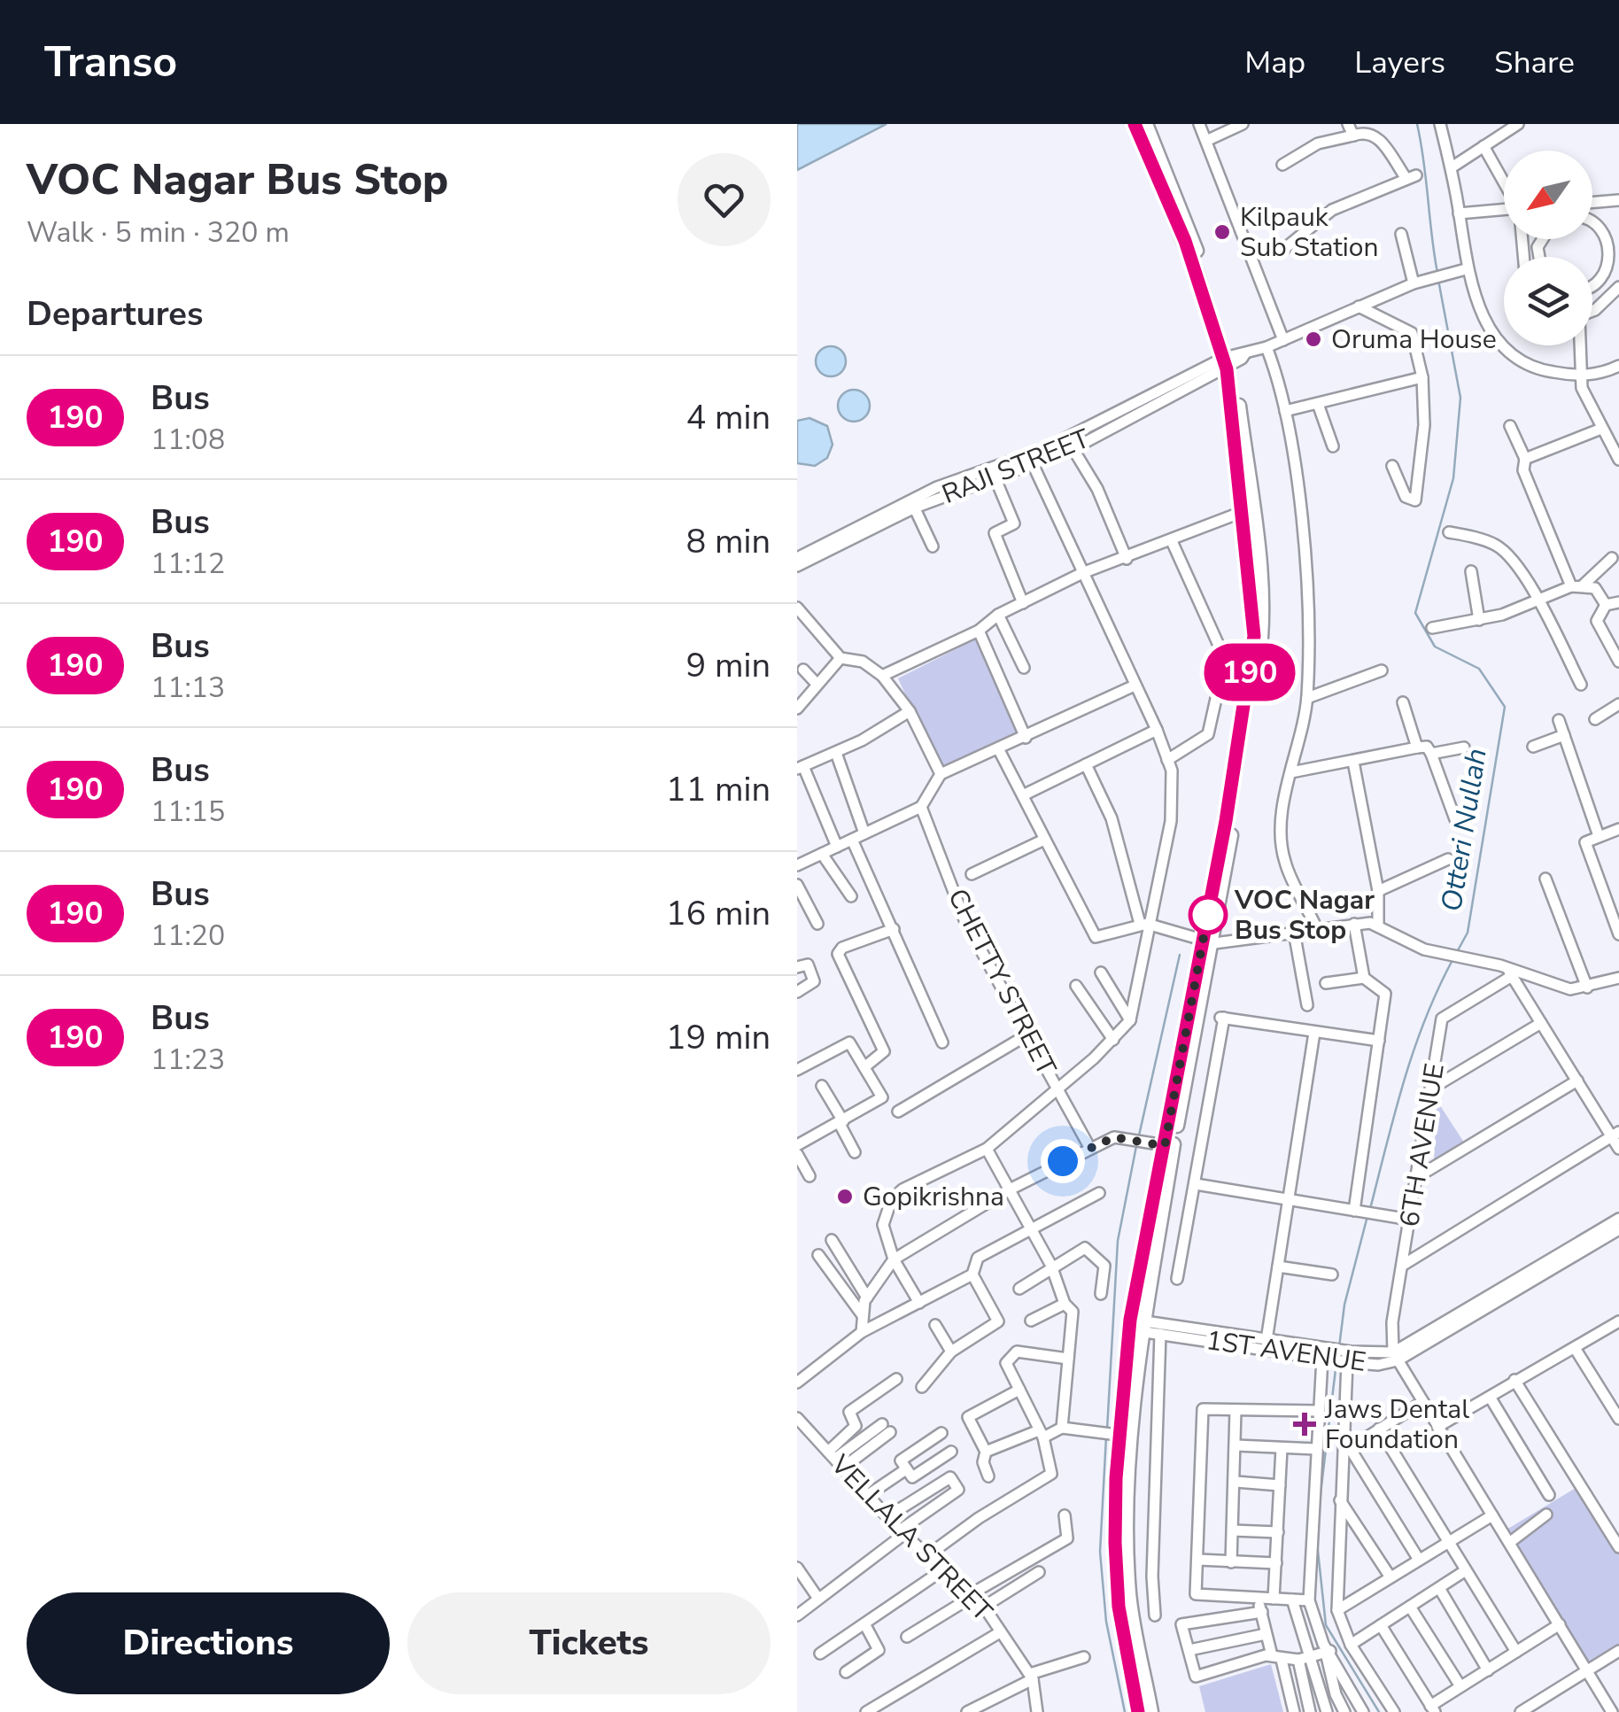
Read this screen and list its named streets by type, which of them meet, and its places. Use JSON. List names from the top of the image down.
{
  "streets": {
    "street": [
      "RAJI STREET",
      "CHETTY STREET",
      "6TH AVENUE",
      "1ST AVENUE",
      "VELLALA STREET"
    ]
  },
  "crossings": [
    ["6TH AVENUE", "1ST AVENUE"]
  ],
  "water": ["Otteri Nullah"],
  "places": {
    "other": [
      "Kilpauk Sub Station",
      "Oruma House",
      "VOC Nagar Bus Stop",
      "Gopikrishna"
    ],
    "health": ["Jaws Dental Foundation"]
  },
  "lines": ["bus line 190"],
  "north": "bottom left",
  "page": {
    "header": "Transo",
    "nav": ["Map", "Layers", "Share"],
    "heading": [
      ["VOC Nagar Bus Stop", "Walk · 5 min · 320 m"],
      "Departures"
    ],
    "on_map": "190",
    "list": [
      {
        "mark": "190",
        "name": "Bus",
        "note": "11:08",
        "value": "4 min"
      },
      {
        "mark": "190",
        "name": "Bus",
        "note": "11:12",
        "value": "8 min"
      },
      {
        "mark": "190",
        "name": "Bus",
        "note": "11:13",
        "value": "9 min"
      },
      {
        "mark": "190",
        "name": "Bus",
        "note": "11:15",
        "value": "11 min"
      },
      {
        "mark": "190",
        "name": "Bus",
        "note": "11:20",
        "value": "16 min"
      },
      {
        "mark": "190",
        "name": "Bus",
        "note": "11:23",
        "value": "19 min"
      }
    ],
    "buttons": ["Directions", "Tickets"]
  }
}
